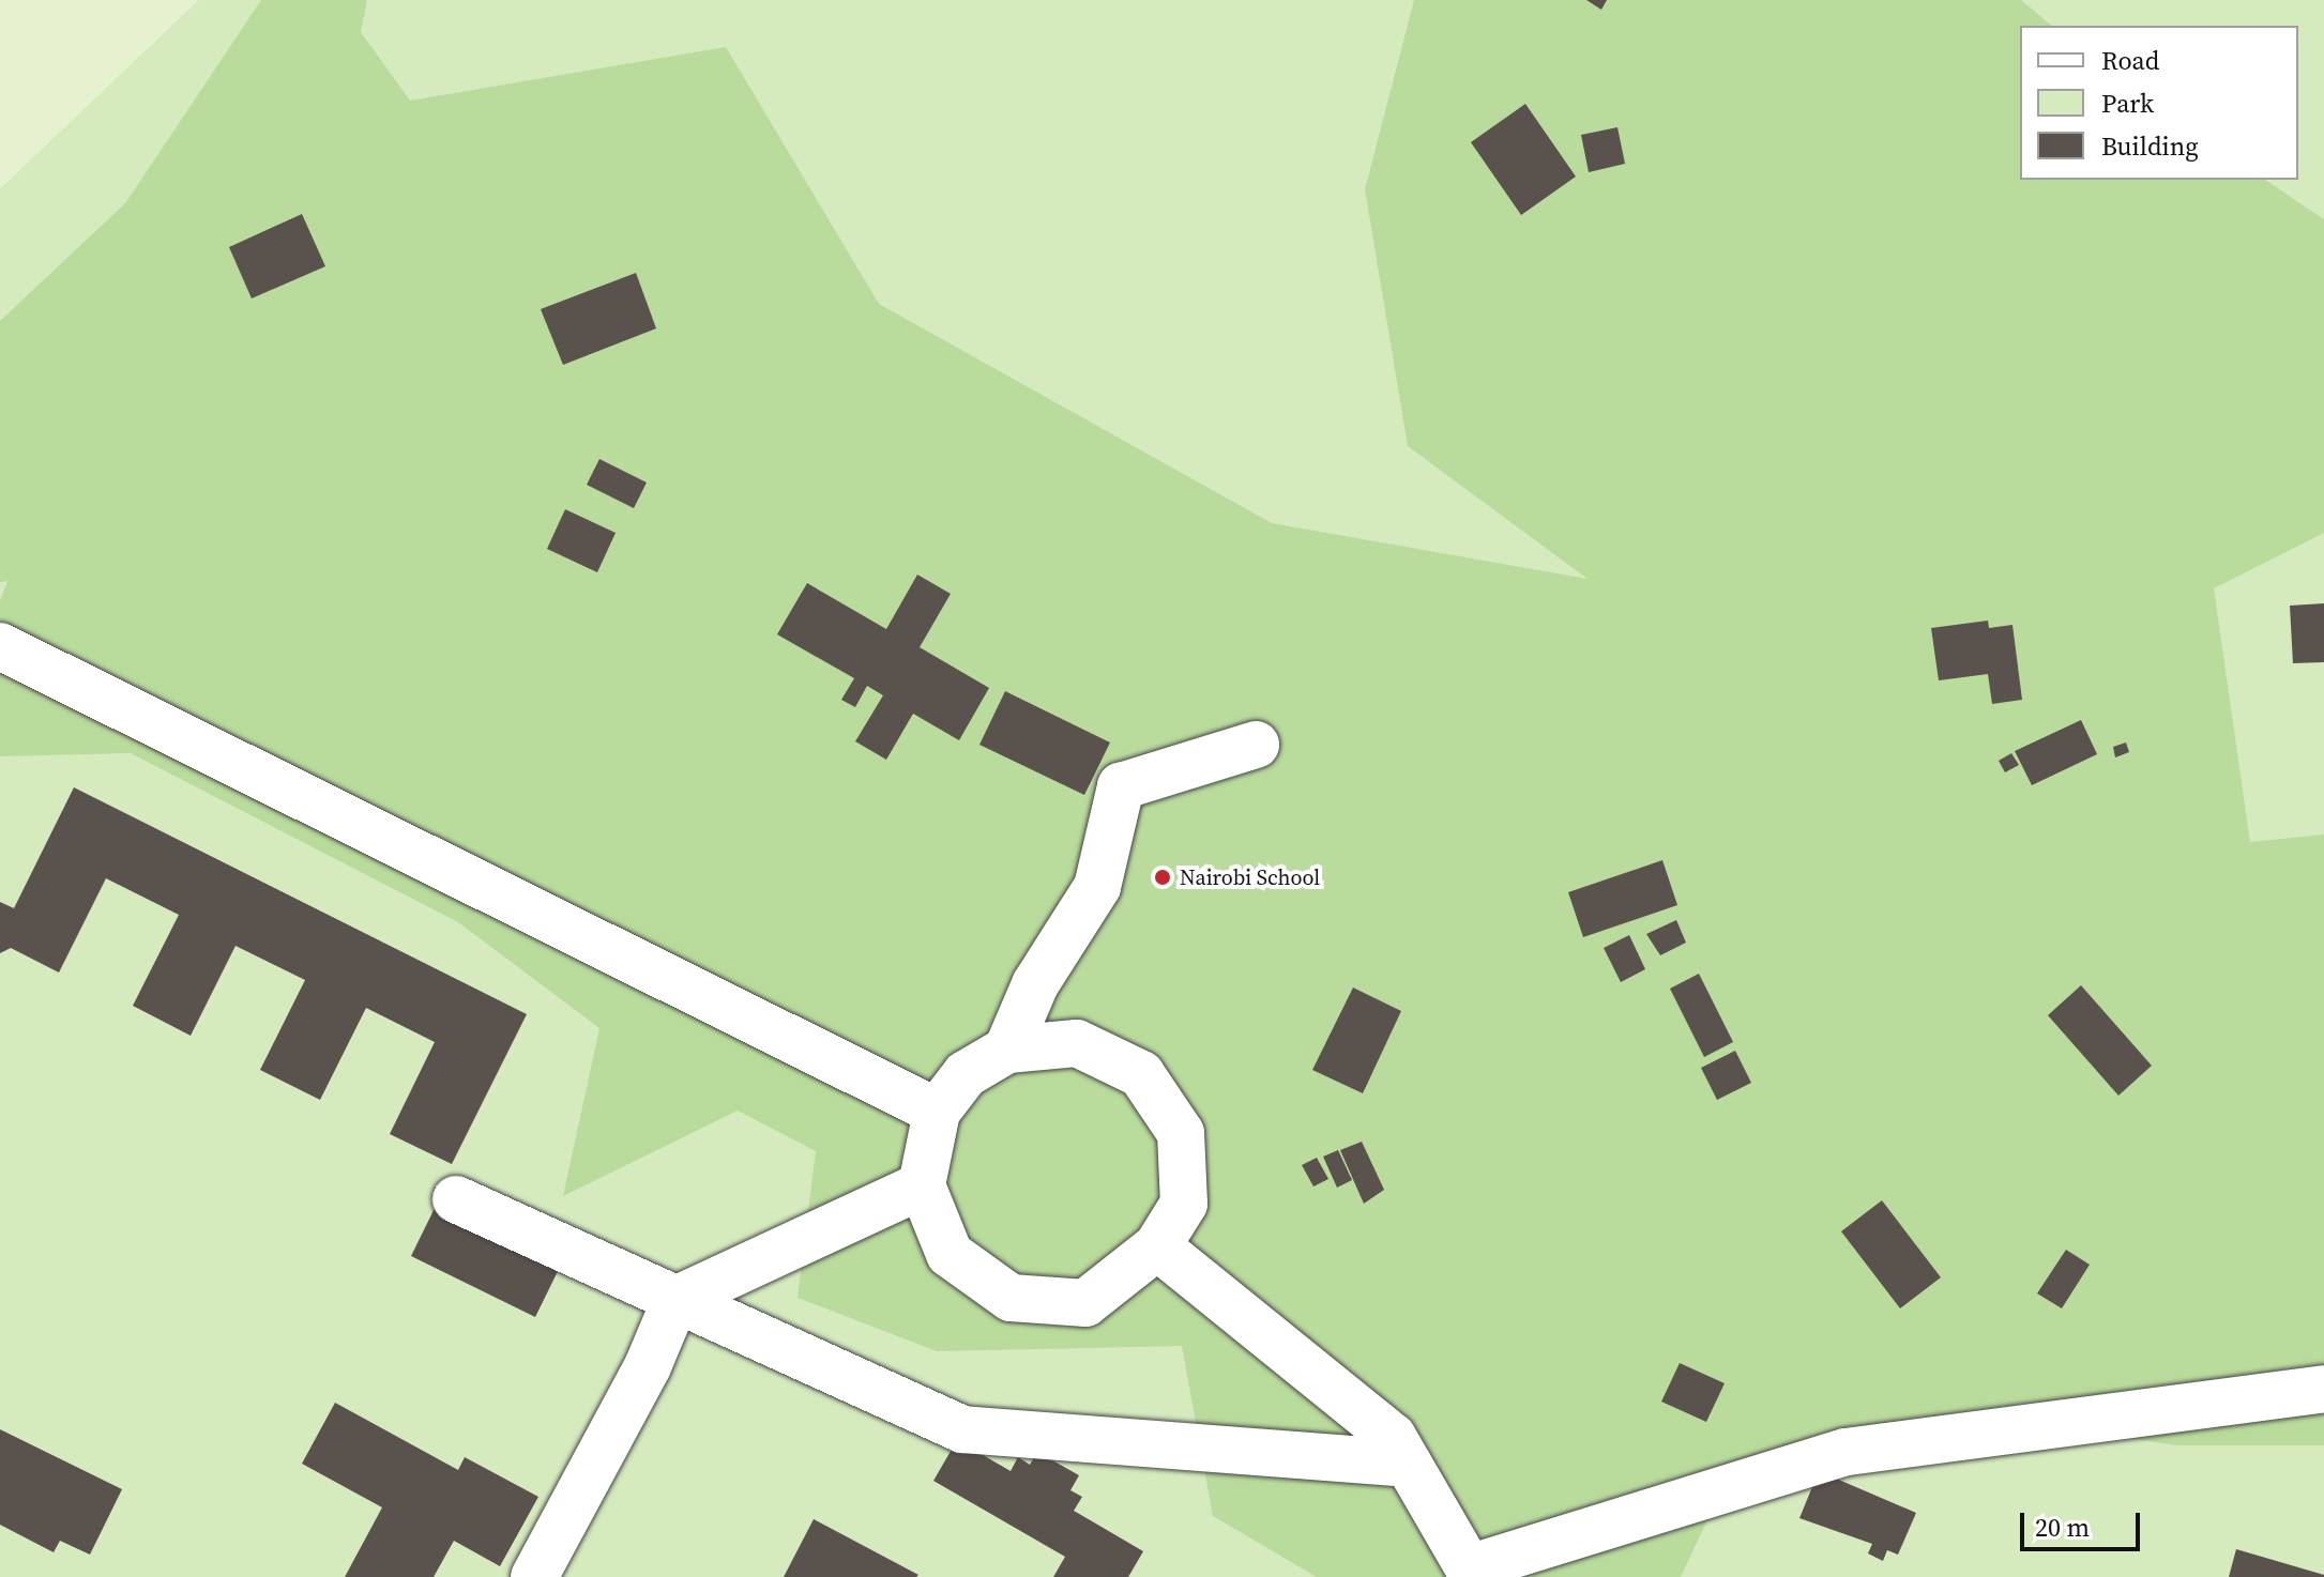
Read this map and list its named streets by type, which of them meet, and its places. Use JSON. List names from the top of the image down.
{
  "places": ["Nairobi School"],
  "legend": ["Road", "Park", "Building"],
  "scale_bar": "20 m"
}
